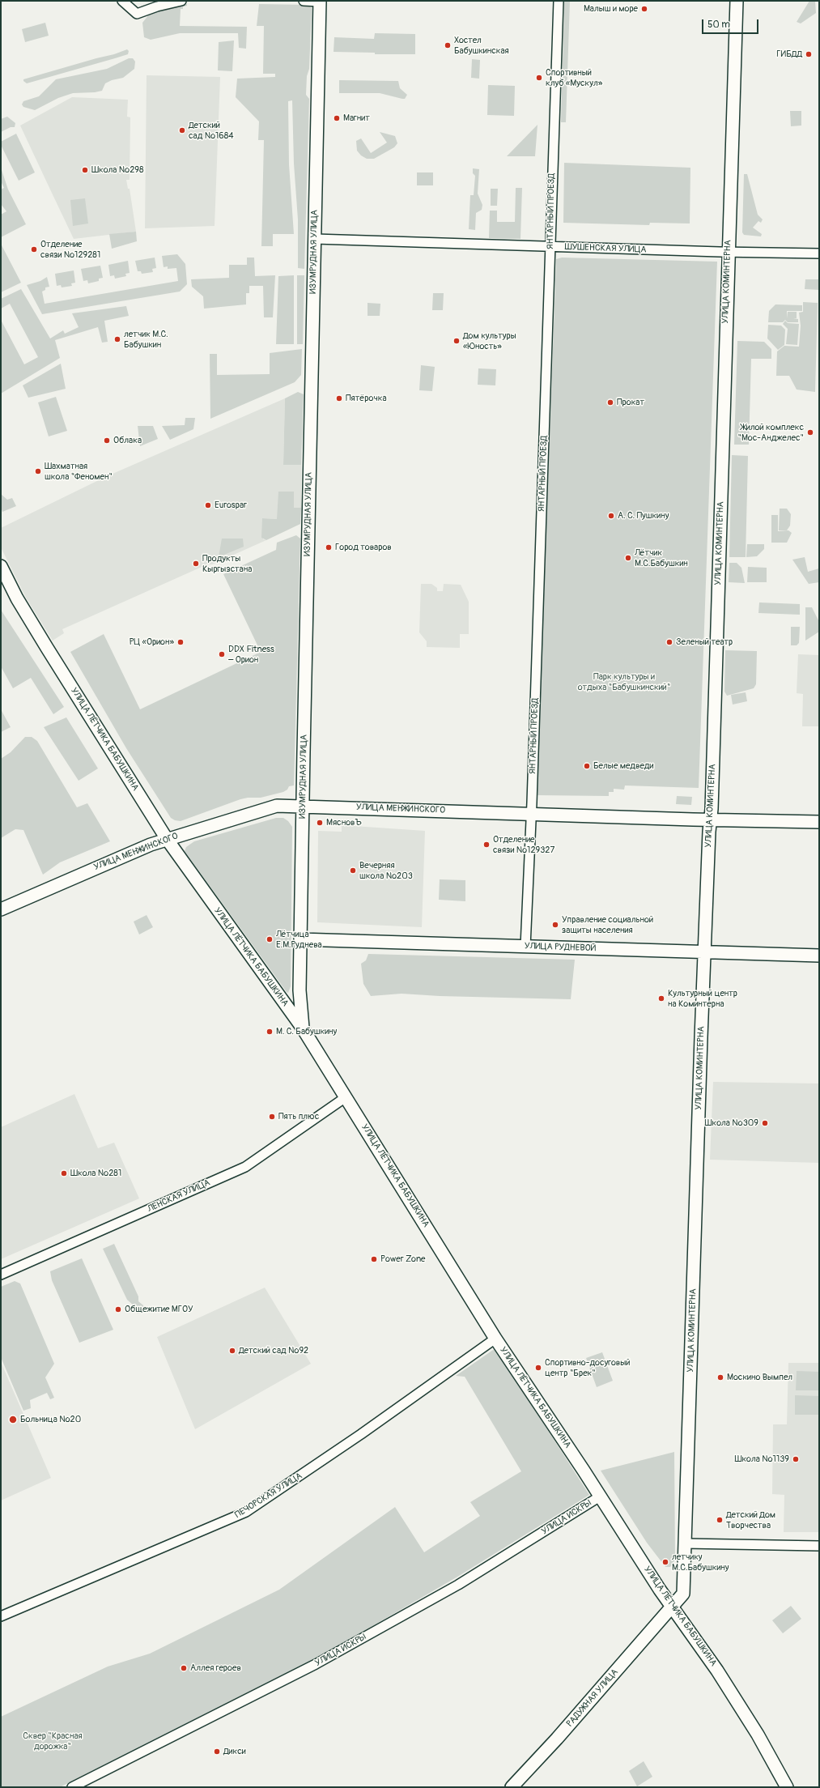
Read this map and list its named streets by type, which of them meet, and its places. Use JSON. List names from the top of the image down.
{
  "streets": {
    "street": [
      "ЯНТАРНЫЙ ПРОЕЗД",
      "ШУШЕНСКАЯ УЛИЦА",
      "ИЗУМРУДНАЯ УЛИЦА",
      "УЛИЦА КОМИНТЕРНА",
      "УЛИЦА ЛЁТЧИКА БАБУШКИНА",
      "УЛИЦА МЕНЖИНСКОГО",
      "УЛИЦА РУДНЕВОЙ",
      "ЛЕНСКАЯ УЛИЦА",
      "ПЕЧОРСКАЯ УЛИЦА",
      "УЛИЦА ИСКРЫ",
      "РАДУЖНАЯ УЛИЦА"
    ]
  },
  "crossings": [
    ["ЯНТАРНЫЙ ПРОЕЗД", "ШУШЕНСКАЯ УЛИЦА"],
    ["ЯНТАРНЫЙ ПРОЕЗД", "УЛИЦА МЕНЖИНСКОГО"],
    ["ЯНТАРНЫЙ ПРОЕЗД", "УЛИЦА РУДНЕВОЙ"],
    ["ШУШЕНСКАЯ УЛИЦА", "ИЗУМРУДНАЯ УЛИЦА"],
    ["ШУШЕНСКАЯ УЛИЦА", "УЛИЦА КОМИНТЕРНА"],
    ["ИЗУМРУДНАЯ УЛИЦА", "УЛИЦА ЛЁТЧИКА БАБУШКИНА"],
    ["ИЗУМРУДНАЯ УЛИЦА", "УЛИЦА МЕНЖИНСКОГО"],
    ["ИЗУМРУДНАЯ УЛИЦА", "УЛИЦА РУДНЕВОЙ"],
    ["УЛИЦА КОМИНТЕРНА", "УЛИЦА ЛЁТЧИКА БАБУШКИНА"],
    ["УЛИЦА КОМИНТЕРНА", "УЛИЦА МЕНЖИНСКОГО"],
    ["УЛИЦА КОМИНТЕРНА", "УЛИЦА РУДНЕВОЙ"],
    ["УЛИЦА КОМИНТЕРНА", "РАДУЖНАЯ УЛИЦА"],
    ["УЛИЦА ЛЁТЧИКА БАБУШКИНА", "УЛИЦА МЕНЖИНСКОГО"],
    ["УЛИЦА ЛЁТЧИКА БАБУШКИНА", "ЛЕНСКАЯ УЛИЦА"],
    ["УЛИЦА ЛЁТЧИКА БАБУШКИНА", "ПЕЧОРСКАЯ УЛИЦА"],
    ["УЛИЦА ЛЁТЧИКА БАБУШКИНА", "УЛИЦА ИСКРЫ"],
    ["УЛИЦА ЛЁТЧИКА БАБУШКИНА", "РАДУЖНАЯ УЛИЦА"]
  ],
  "parks": ["Парк культуры и отдыха \"Бабушкинский\"", "Сквер \"Красная дорожка\""],
  "places": [
    "Малыш и море",
    "Хостел Бабушкинская",
    "ГИБДД",
    "Спортивный клуб «Мускул»",
    "Магнит",
    "Детский сад №1684",
    "Школа №298",
    "Отделение связи №129281",
    "летчик М.С. Бабушкин",
    "Дом культуры «Юность»",
    "Пятёрочка",
    "Прокат",
    "Жилой комплекс \"Мос-Анджелес\"",
    "Облака",
    "Шахматная школа \"Феномен\"",
    "Eurospar",
    "А. С. Пушкину",
    "Город товаров",
    "Лётчик М.С.Бабушкин",
    "Продукты Кыргызстана",
    "РЦ «Орион»",
    "Зеленый театр",
    "DDX Fitness – Орион",
    "Белые медведи",
    "МясновЪ",
    "Отделение связи №129327",
    "Вечерняя школа №203",
    "Управление социальной защиты населения",
    "Лётчица Е.М.Руднева",
    "Культурный центр на Коминтерна",
    "М. С. Бабушкину",
    "Пять плюс",
    "Школа №309",
    "Школа №281",
    "Power Zone",
    "Общежитие МГОУ",
    "Детский сад №92",
    "Спортивно-досуговый центр \"Брек\"",
    "Москино Вымпел",
    "Больница №20",
    "Школа №1139",
    "Детский Дом Творчества",
    "летчику М.С.Бабушкину",
    "Аллея героев",
    "Дикси"
  ],
  "scale_bar": "50 m"
}
